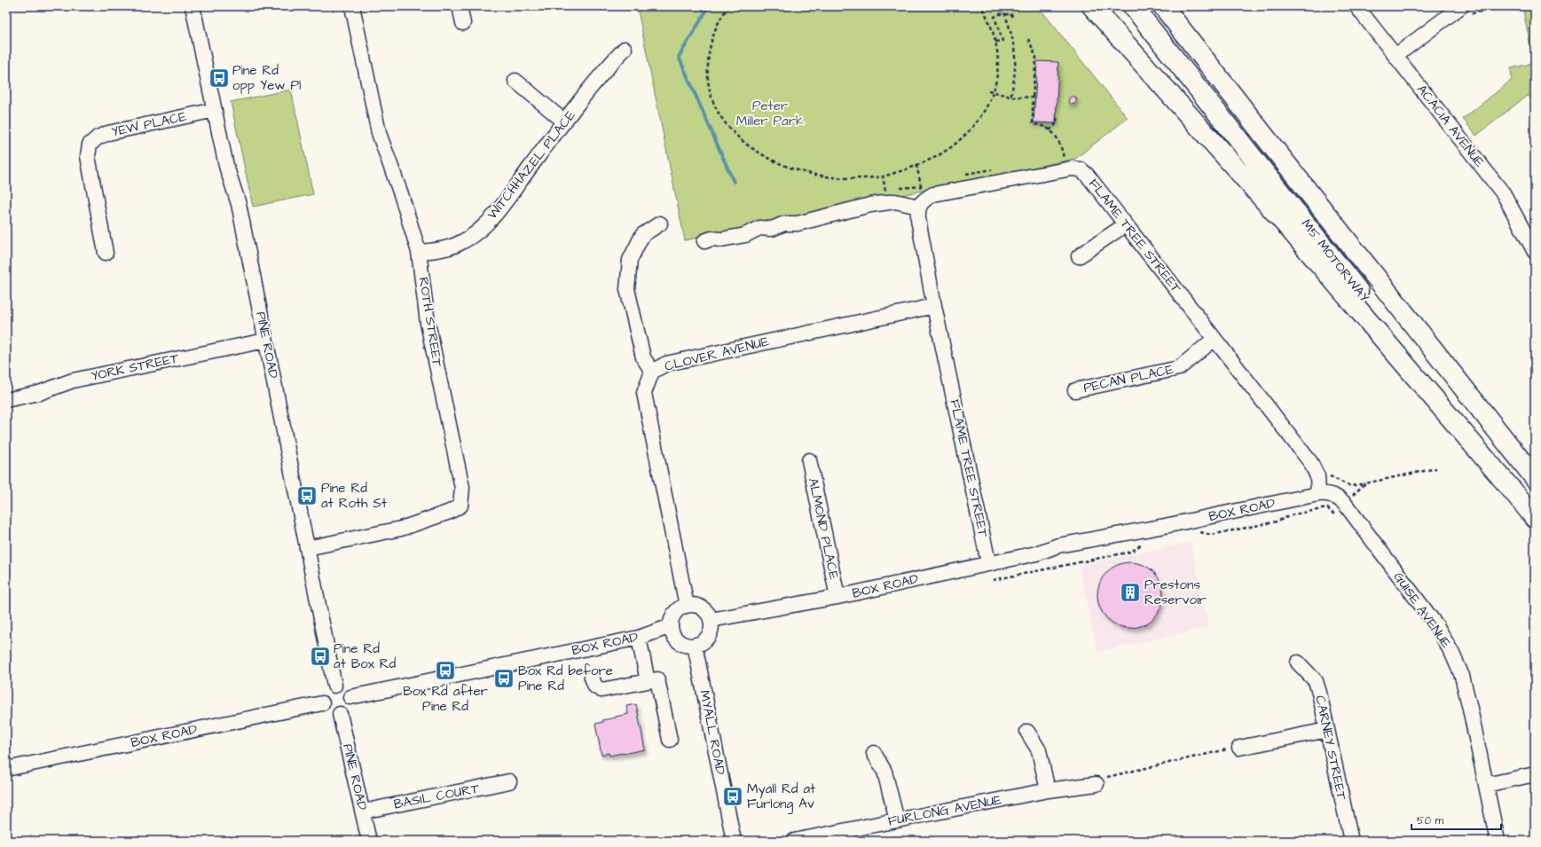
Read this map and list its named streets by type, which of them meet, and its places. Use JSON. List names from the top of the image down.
{
  "streets": {
    "highway": ["M5 MOTORWAY"],
    "street": [
      "YEW PLACE",
      "ACACIA AVENUE",
      "WITCHHAZEL PLACE",
      "FLAME TREE STREET",
      "ROTH STREET",
      "PINE ROAD",
      "CLOVER AVENUE",
      "YORK STREET",
      "PECAN PLACE",
      "BOX ROAD",
      "ALMOND PLACE",
      "GUISE AVENUE",
      "MYALL ROAD",
      "CARNEY STREET",
      "BASIL COURT",
      "FURLONG AVENUE"
    ]
  },
  "crossings": [
    ["YEW PLACE", "PINE ROAD"],
    ["WITCHHAZEL PLACE", "ROTH STREET"],
    ["FLAME TREE STREET", "CLOVER AVENUE"],
    ["FLAME TREE STREET", "PECAN PLACE"],
    ["FLAME TREE STREET", "BOX ROAD"],
    ["FLAME TREE STREET", "GUISE AVENUE"],
    ["ROTH STREET", "PINE ROAD"],
    ["PINE ROAD", "YORK STREET"],
    ["PINE ROAD", "BOX ROAD"],
    ["PINE ROAD", "BASIL COURT"],
    ["CLOVER AVENUE", "BOX ROAD"],
    ["CLOVER AVENUE", "MYALL ROAD"],
    ["BOX ROAD", "ALMOND PLACE"],
    ["BOX ROAD", "GUISE AVENUE"],
    ["BOX ROAD", "MYALL ROAD"]
  ],
  "parks": ["Peter Miller Park"],
  "places": {
    "bus stop": [
      "Pine Rd opp Yew Pl",
      "Pine Rd at Roth St",
      "Pine Rd at Box Rd",
      "Box Rd after Pine Rd",
      "Box Rd before Pine Rd",
      "Myall Rd at Furlong Av"
    ],
    "building": ["Prestons Reservoir"]
  },
  "scale_bar": "50 m"
}
